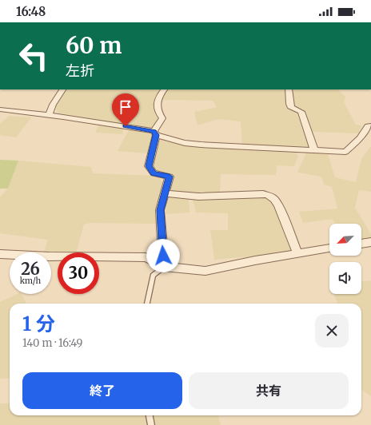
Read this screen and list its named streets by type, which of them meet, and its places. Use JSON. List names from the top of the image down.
{
  "north": "bottom left",
  "page": {
    "status": "16:48",
    "turn": ["60 m", "左折"],
    "speed": "26 km/h",
    "limit": "30",
    "heading": ["1 分", "140 m · 16:49"],
    "buttons": ["終了", "共有"]
  }
}
